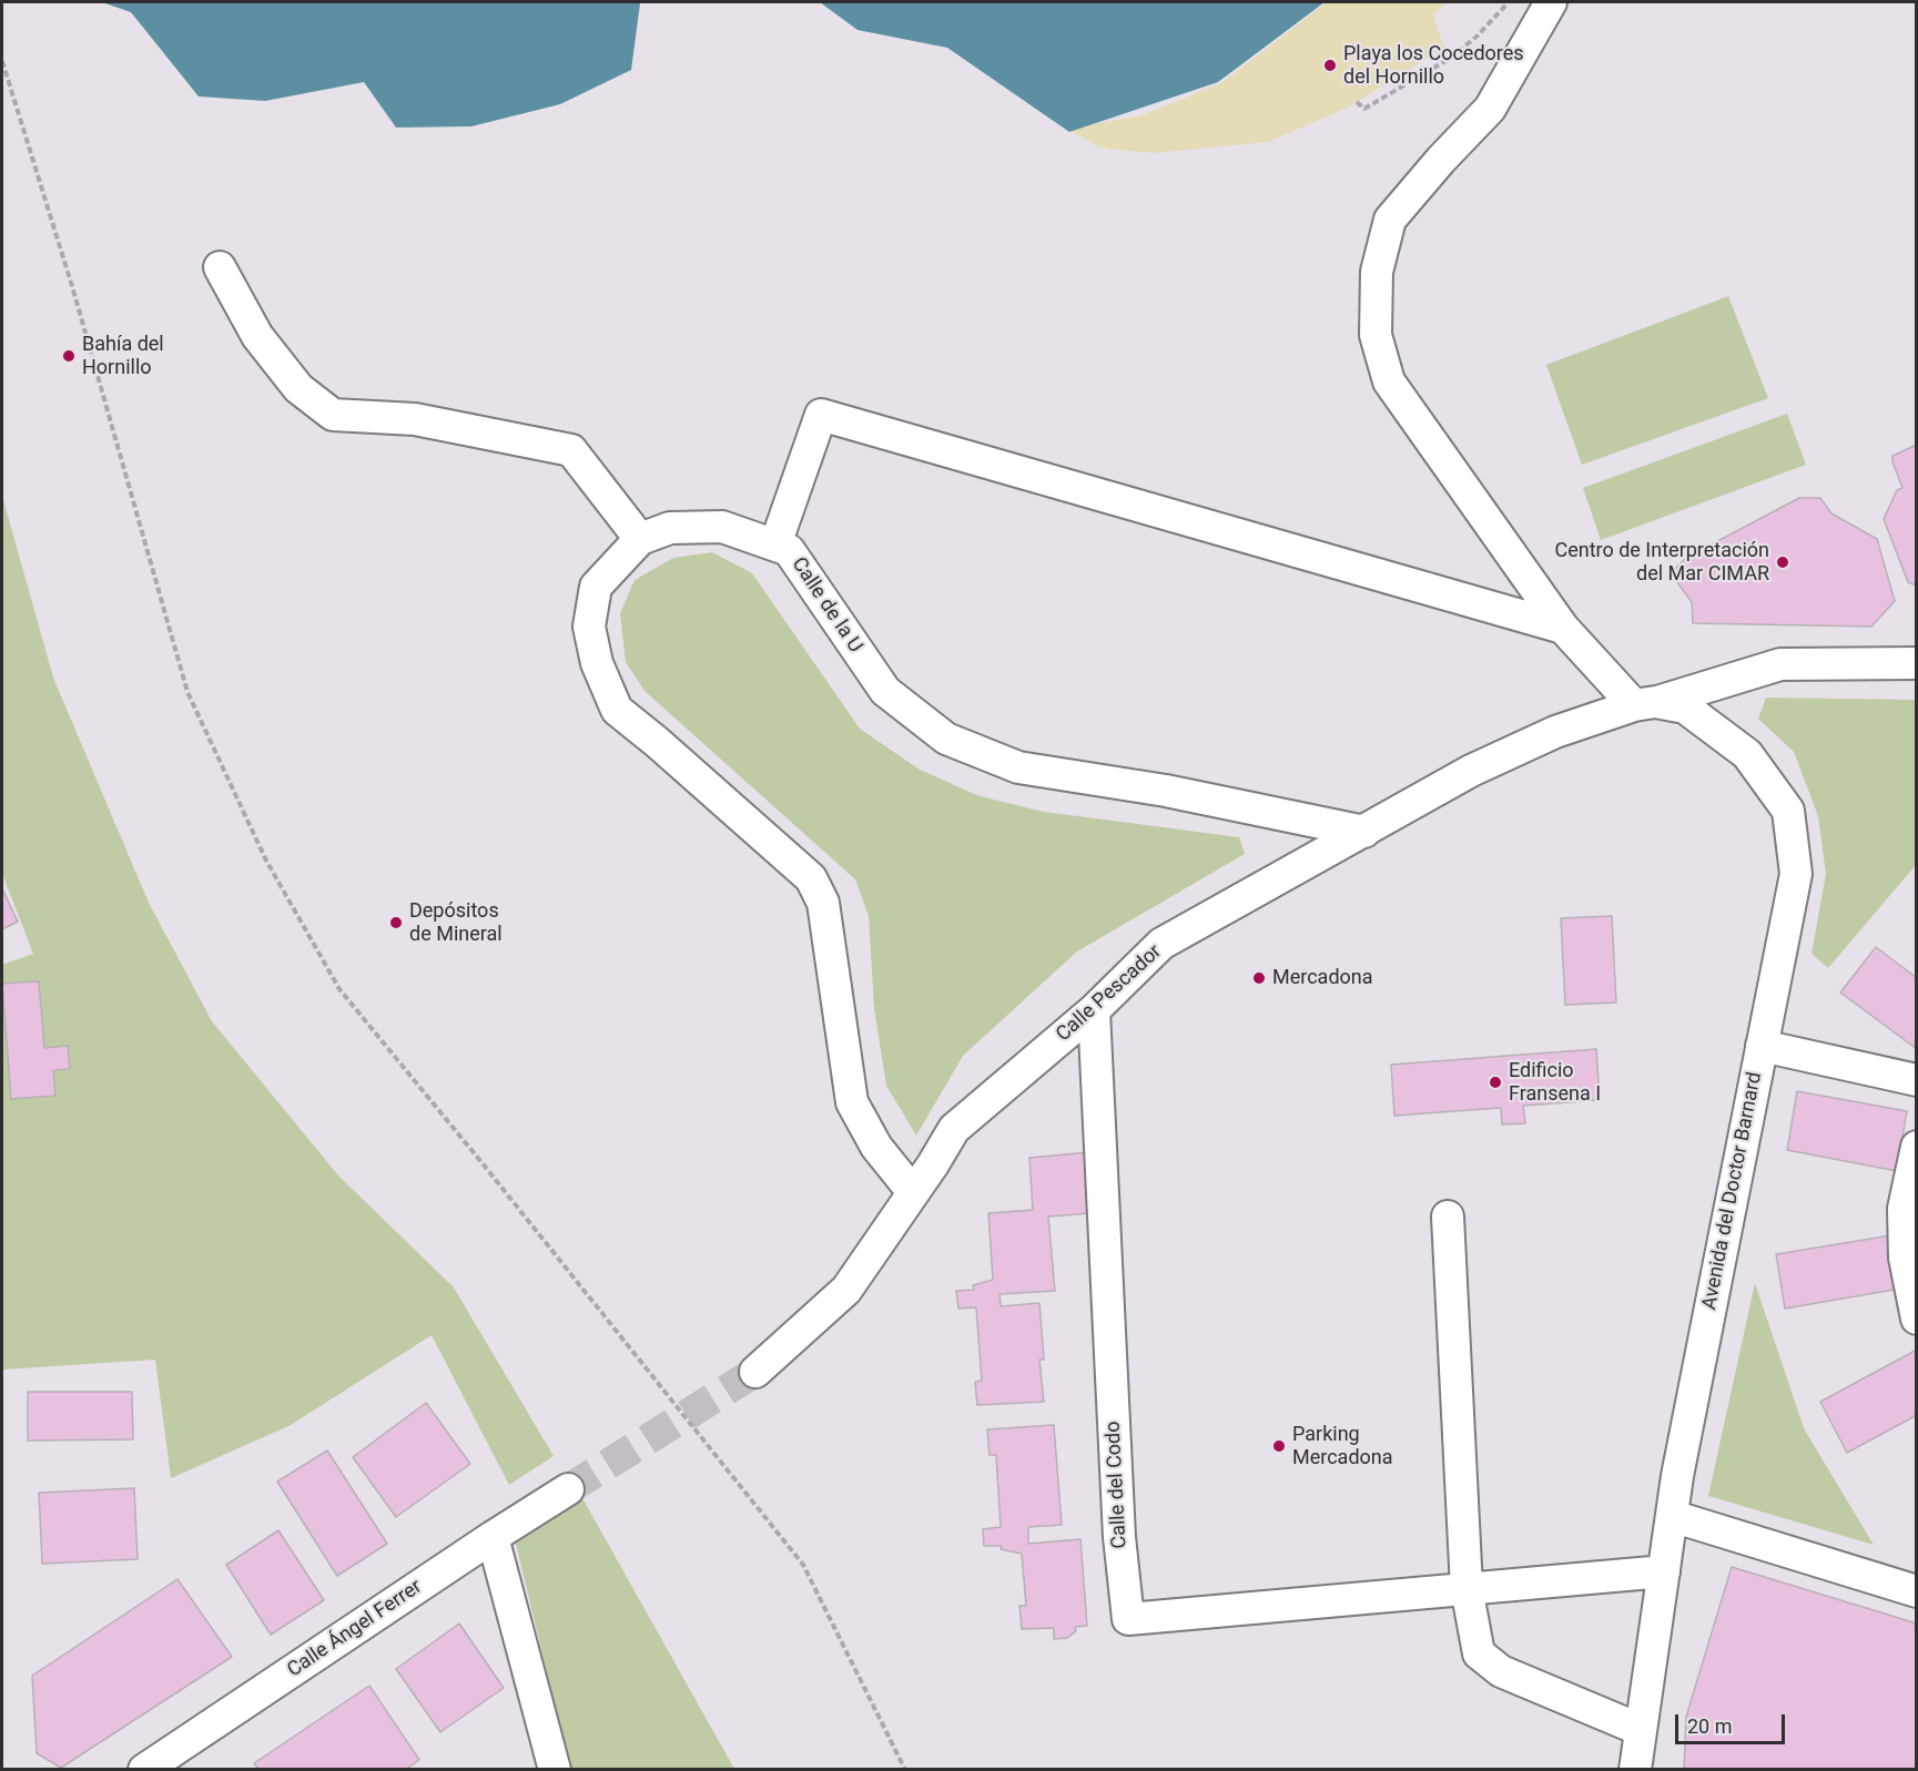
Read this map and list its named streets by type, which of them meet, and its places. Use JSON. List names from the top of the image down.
{
  "streets": {
    "street": [
      "Calle de la U",
      "Calle Pescador",
      "Avenida del Doctor Barnard",
      "Calle del Codo",
      "Calle Ángel Ferrer"
    ]
  },
  "crossings": [
    ["Calle de la U", "Calle Pescador"],
    ["Calle Pescador", "Avenida del Doctor Barnard"],
    ["Calle Pescador", "Calle del Codo"],
    ["Avenida del Doctor Barnard", "Calle del Codo"]
  ],
  "places": [
    "Playa los Cocedores del Hornillo",
    "Bahía del Hornillo",
    "Centro de Interpretación del Mar CIMAR",
    "Depósitos de Mineral",
    "Mercadona",
    "Edificio Fransena I",
    "Parking Mercadona"
  ],
  "scale_bar": "20 m"
}
